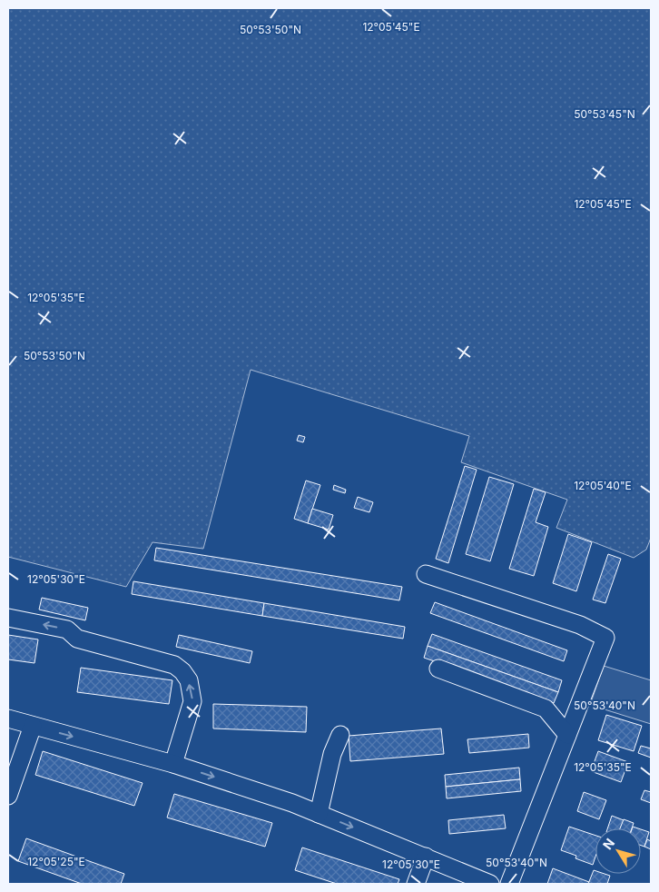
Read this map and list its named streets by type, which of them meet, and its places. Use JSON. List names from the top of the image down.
{
  "north": "top left",
  "coordinates": [
    "12°05'45\"E",
    "50°53'50\"N",
    "50°53'45\"N",
    "12°05'35\"E",
    "12°05'40\"E",
    "12°05'30\"E",
    "50°53'40\"N",
    "12°05'25\"E"
  ]
}
